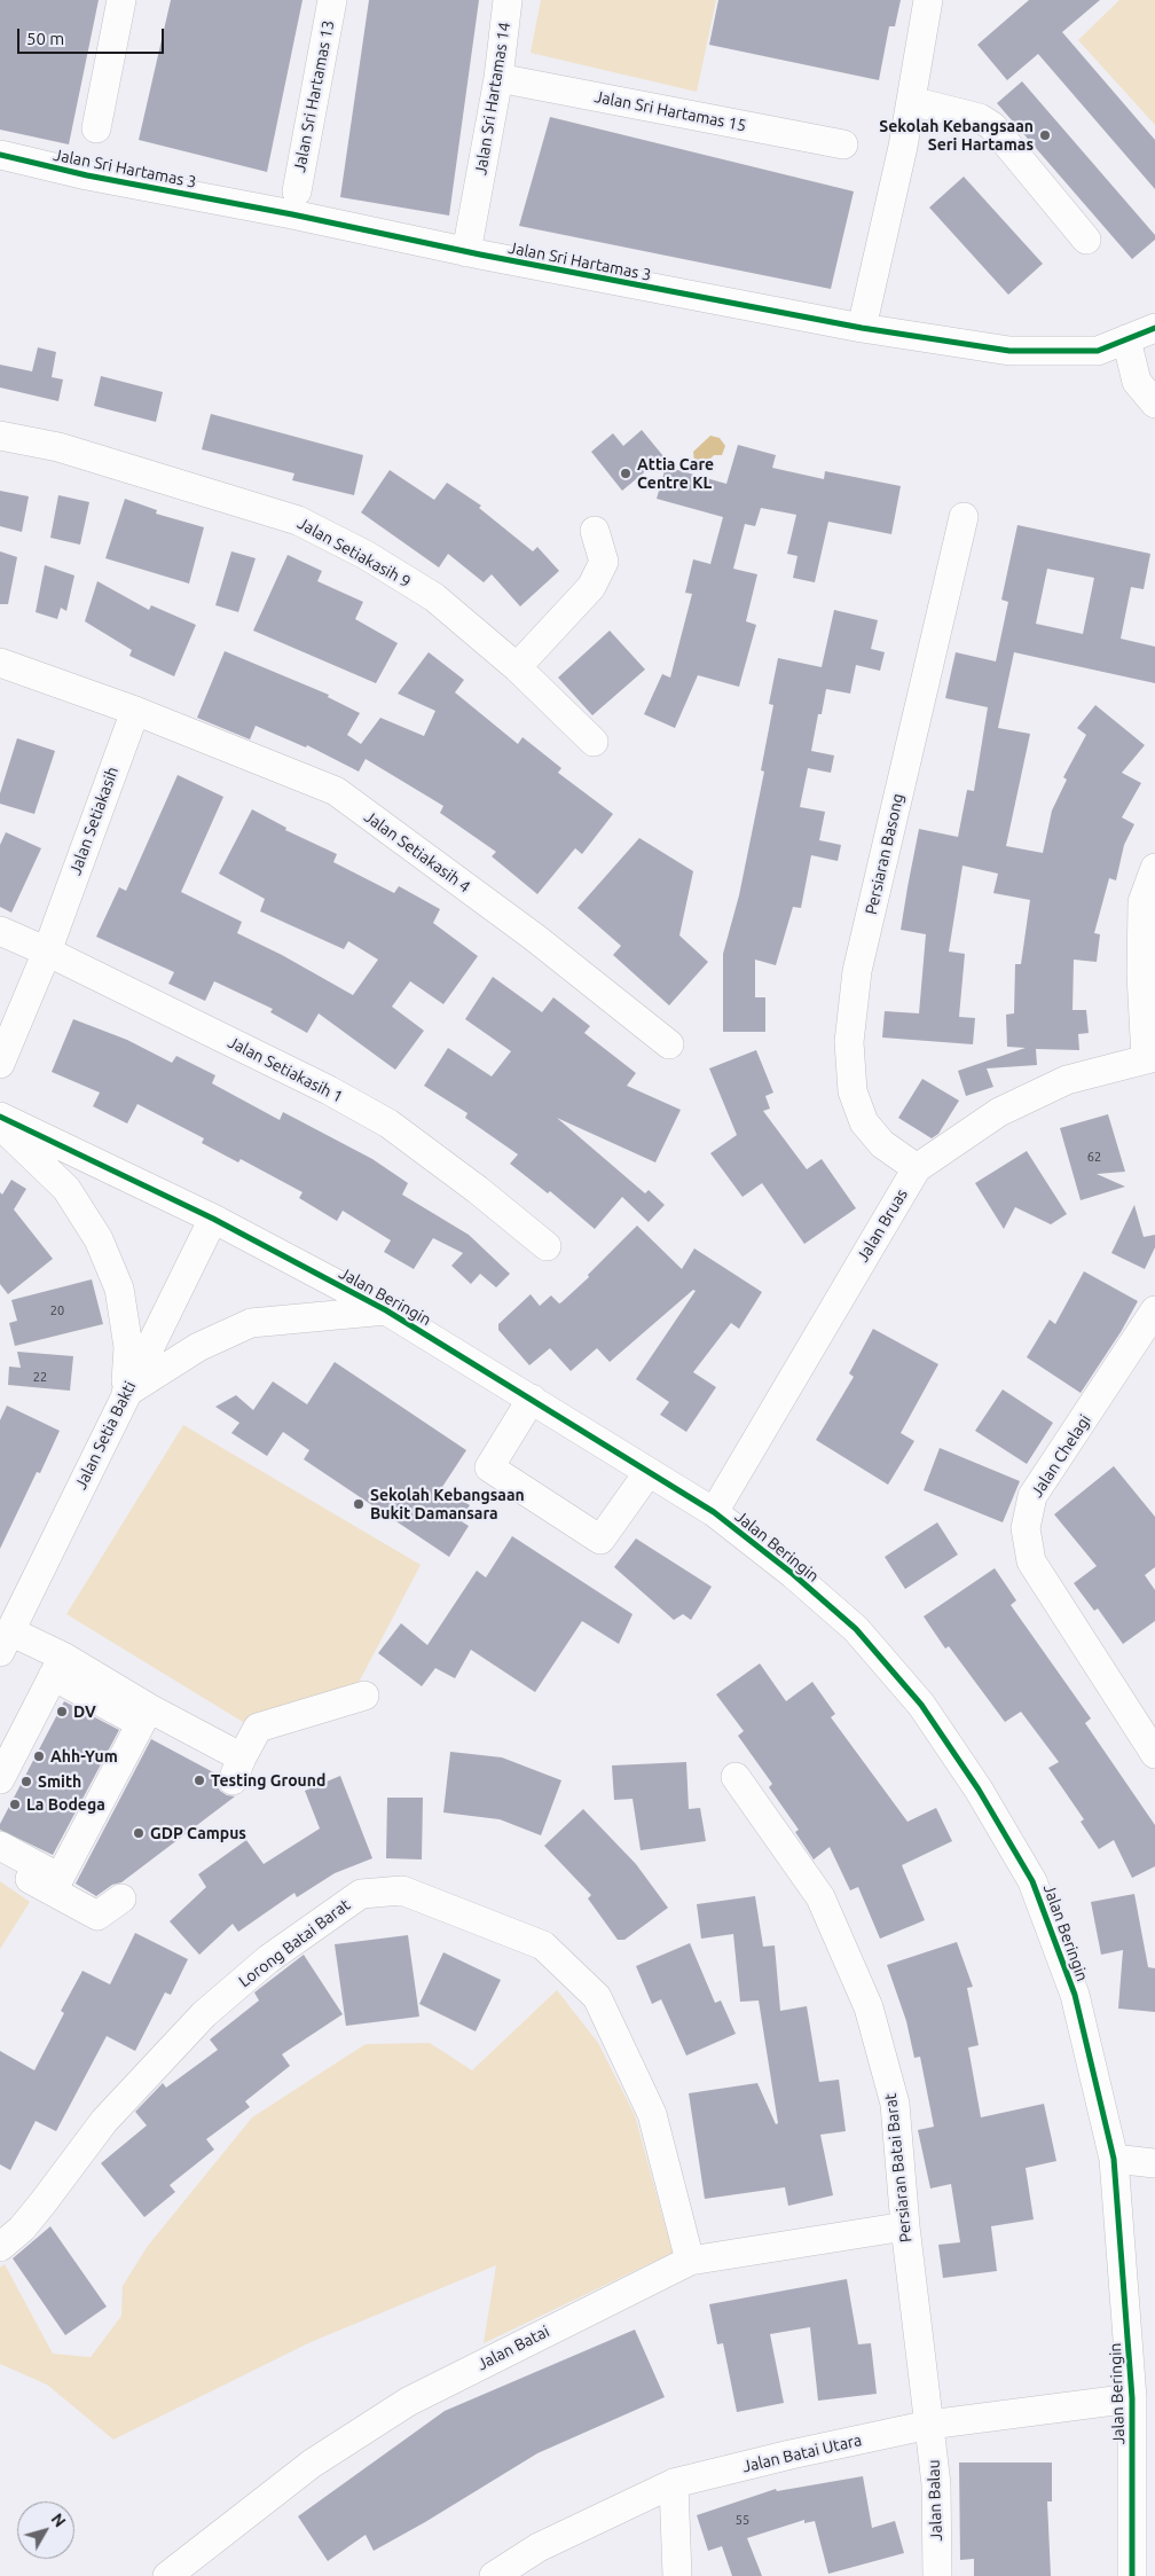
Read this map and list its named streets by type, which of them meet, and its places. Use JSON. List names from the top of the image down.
{
  "streets": {
    "street": [
      "Jalan Sri Hartamas 13",
      "Jalan Sri Hartamas 14",
      "Jalan Sri Hartamas 15",
      "Jalan Sri Hartamas 3",
      "Jalan Setiakasih 9",
      "Jalan Setiakasih",
      "Jalan Setiakasih 4",
      "Persiaran Basong",
      "Jalan Setiakasih 1",
      "Jalan Bruas",
      "Jalan Beringin",
      "Jalan Setia Bakti",
      "Jalan Chelagi",
      "Lorong Batai Barat",
      "Persiaran Batai Barat",
      "Jalan Batai",
      "Jalan Batai Utara",
      "Jalan Balau"
    ]
  },
  "crossings": [
    ["Jalan Sri Hartamas 14", "Jalan Sri Hartamas 15"],
    ["Jalan Sri Hartamas 14", "Jalan Sri Hartamas 3"],
    ["Jalan Setiakasih", "Jalan Setiakasih 4"],
    ["Jalan Setiakasih", "Jalan Setiakasih 1"],
    ["Persiaran Basong", "Jalan Bruas"],
    ["Jalan Bruas", "Jalan Beringin"],
    ["Jalan Beringin", "Jalan Setia Bakti"],
    ["Jalan Beringin", "Jalan Batai Utara"],
    ["Lorong Batai Barat", "Jalan Batai"],
    ["Persiaran Batai Barat", "Jalan Batai"],
    ["Persiaran Batai Barat", "Jalan Batai Utara"],
    ["Persiaran Batai Barat", "Jalan Balau"],
    ["Jalan Batai Utara", "Jalan Balau"]
  ],
  "places": [
    "Sekolah Kebangsaan Seri Hartamas",
    "Attia Care Centre KL",
    "Sekolah Kebangsaan Bukit Damansara",
    "DV",
    "Ahh-Yum",
    "Testing Ground",
    "Smith",
    "La Bodega",
    "GDP Campus"
  ],
  "house_numbers": [
    "62",
    "20",
    "22",
    "55"
  ],
  "scale_bar": "50 m",
  "north": "top right"
}
